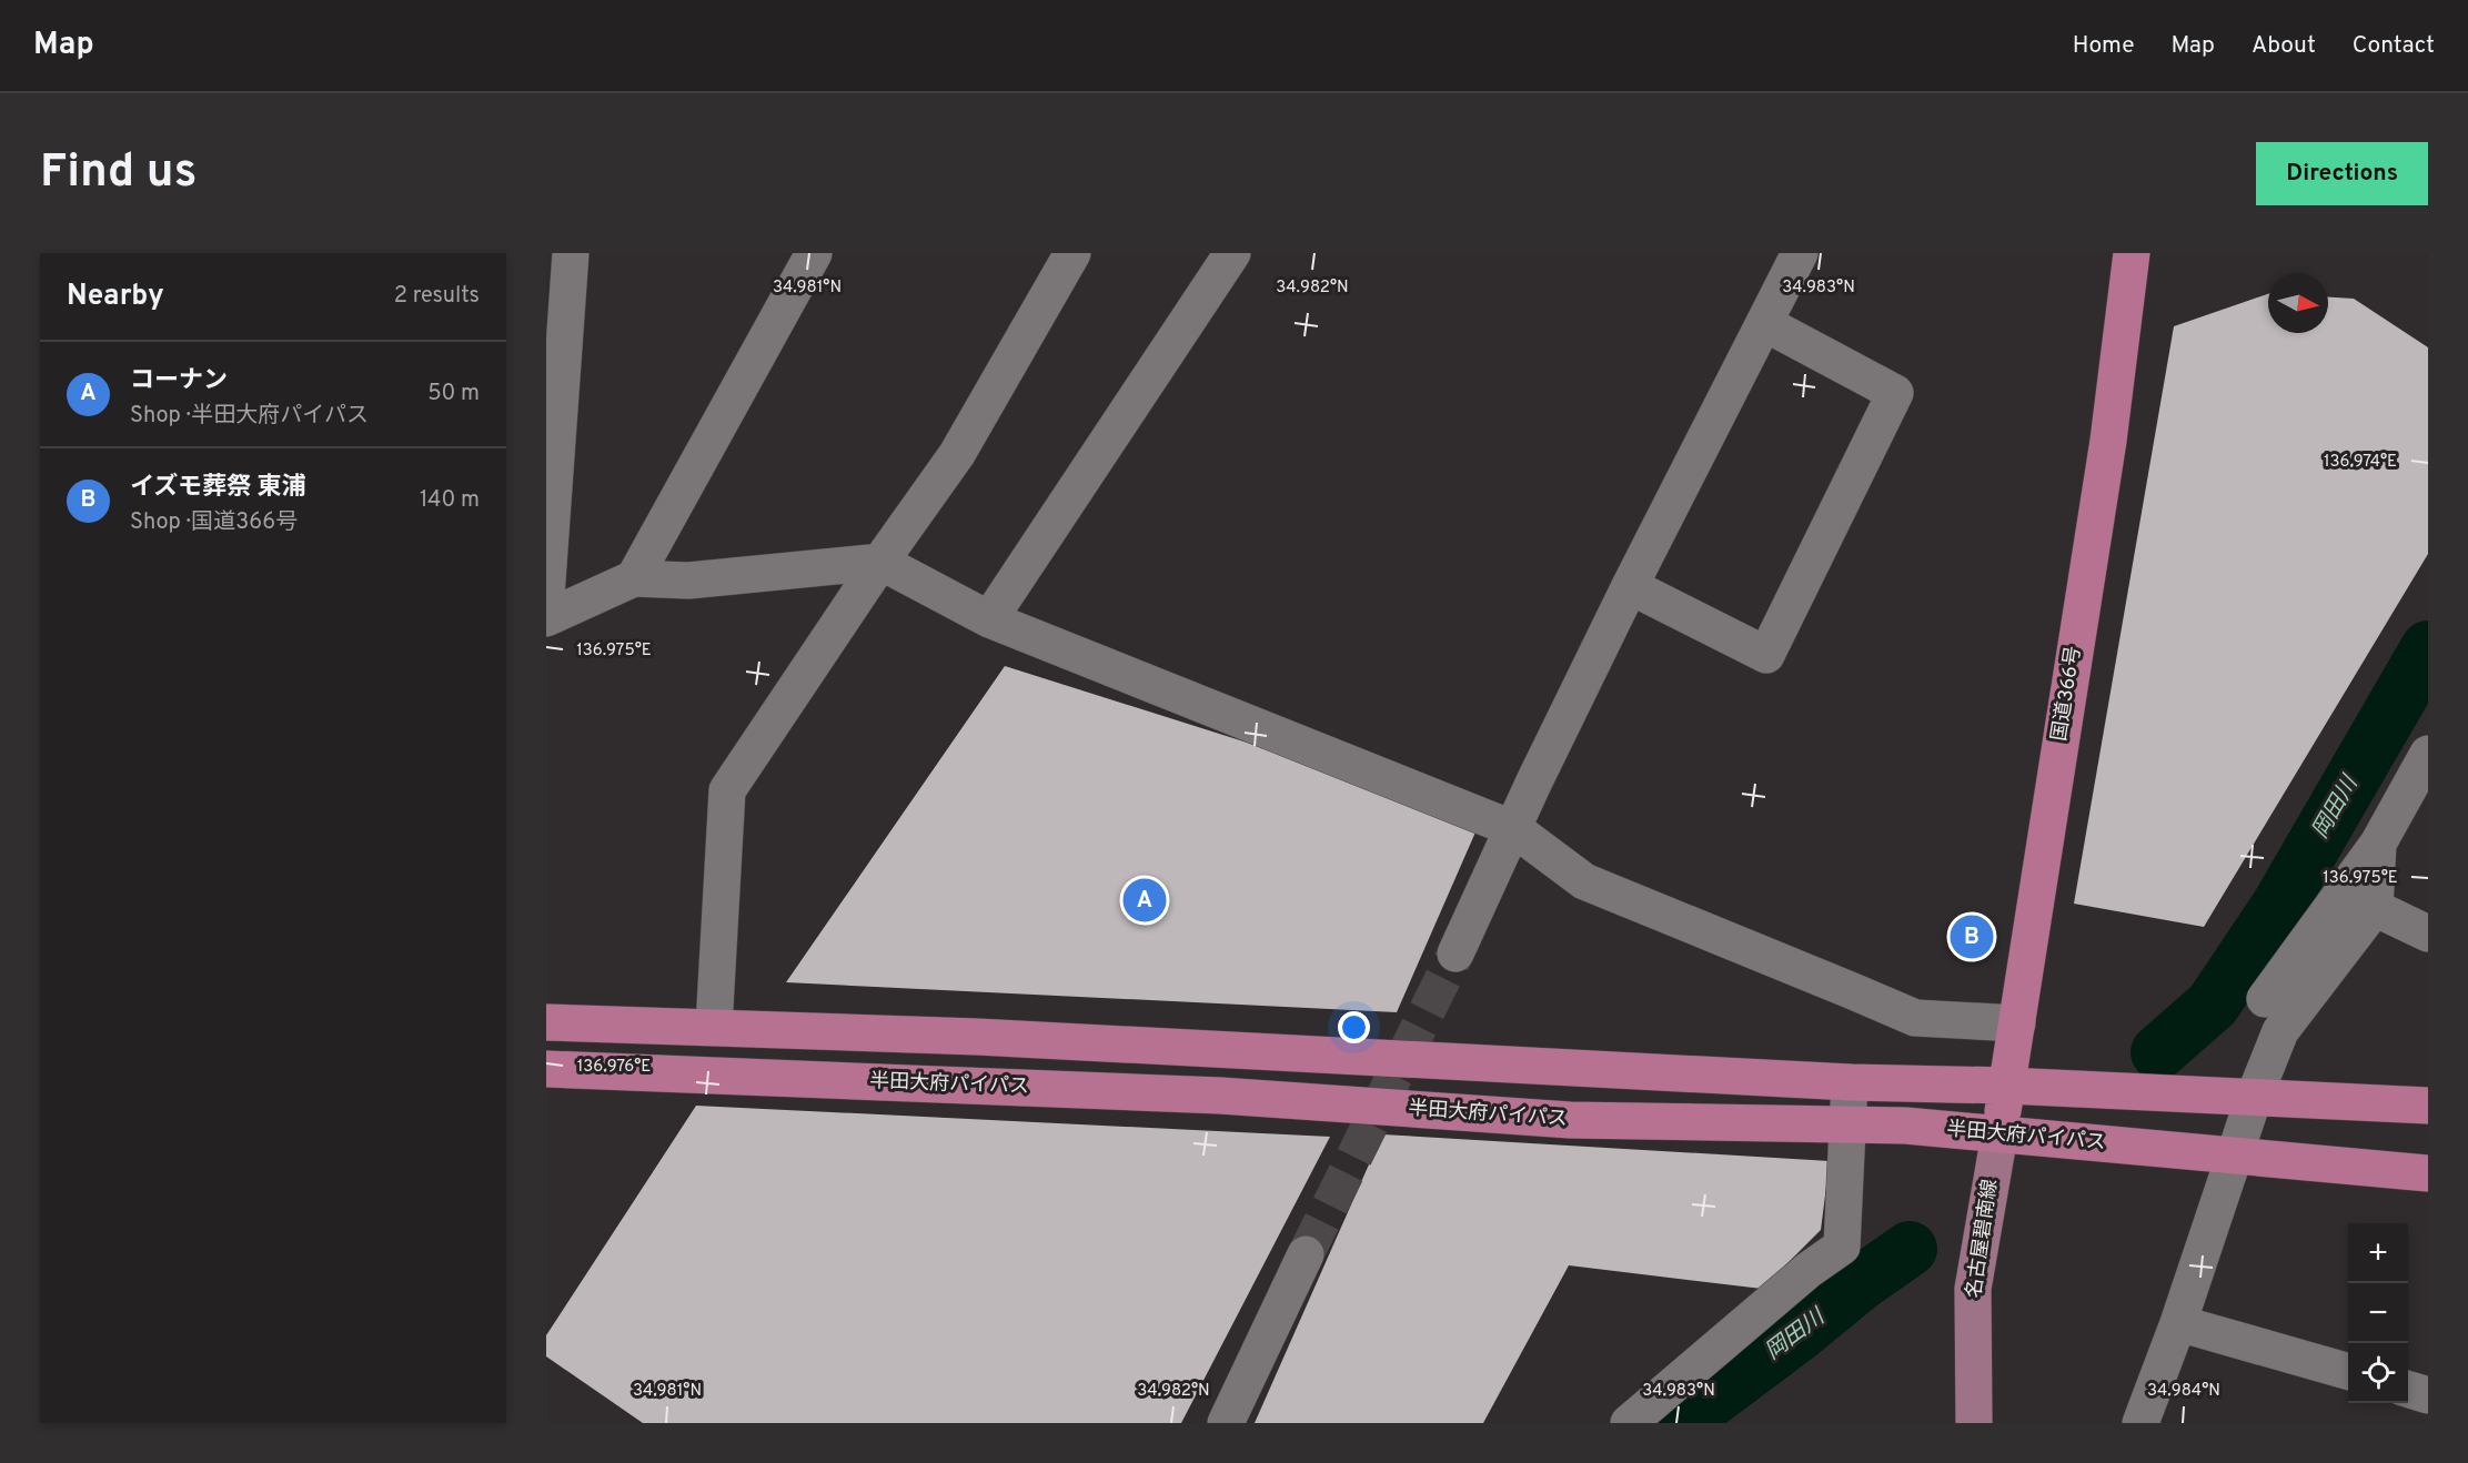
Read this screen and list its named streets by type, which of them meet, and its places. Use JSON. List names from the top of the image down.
{
  "streets": {
    "highway": ["国道366号", "半田大府パイパス"],
    "main road": ["名古屋碧南線"]
  },
  "crossings": [
    ["国道366号", "半田大府パイパス"],
    ["国道366号", "名古屋碧南線"],
    ["半田大府パイパス", "名古屋碧南線"]
  ],
  "water": ["岡田川"],
  "north": "right",
  "page": {
    "header": "Map",
    "nav": [
      "Home",
      "Map",
      "About",
      "Contact"
    ],
    "buttons": "Directions",
    "title": "Find us",
    "heading": ["Nearby", "2 results"],
    "list": [
      {
        "mark": "A",
        "name": "コーナン",
        "note": "Shop · 半田大府パイパス",
        "value": "50 m"
      },
      {
        "mark": "B",
        "name": "イズモ葬祭 東浦",
        "note": "Shop · 国道366号",
        "value": "140 m"
      }
    ],
    "pins": ["A", "B"],
    "map_buttons": ["+", "−"]
  },
  "coordinates": [
    "34.981°N",
    "34.982°N",
    "34.983°N",
    "136.974°E",
    "136.975°E",
    "136.976°E",
    "34.984°N"
  ]
}
